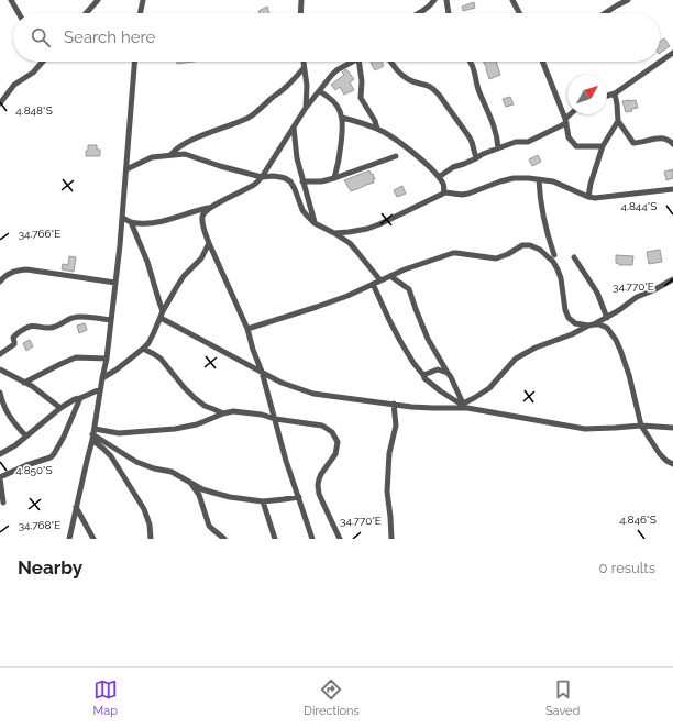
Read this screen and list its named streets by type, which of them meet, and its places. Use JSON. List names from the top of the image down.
{
  "north": "top right",
  "page": {
    "search": "Search here",
    "heading": ["Nearby", "0 results"],
    "nav": ["Map", "Directions", "Saved"]
  },
  "coordinates": [
    "4.848°S",
    "4.844°S",
    "34.766°E",
    "34.770°E",
    "4.850°S",
    "4.846°S",
    "34.768°E"
  ]
}
